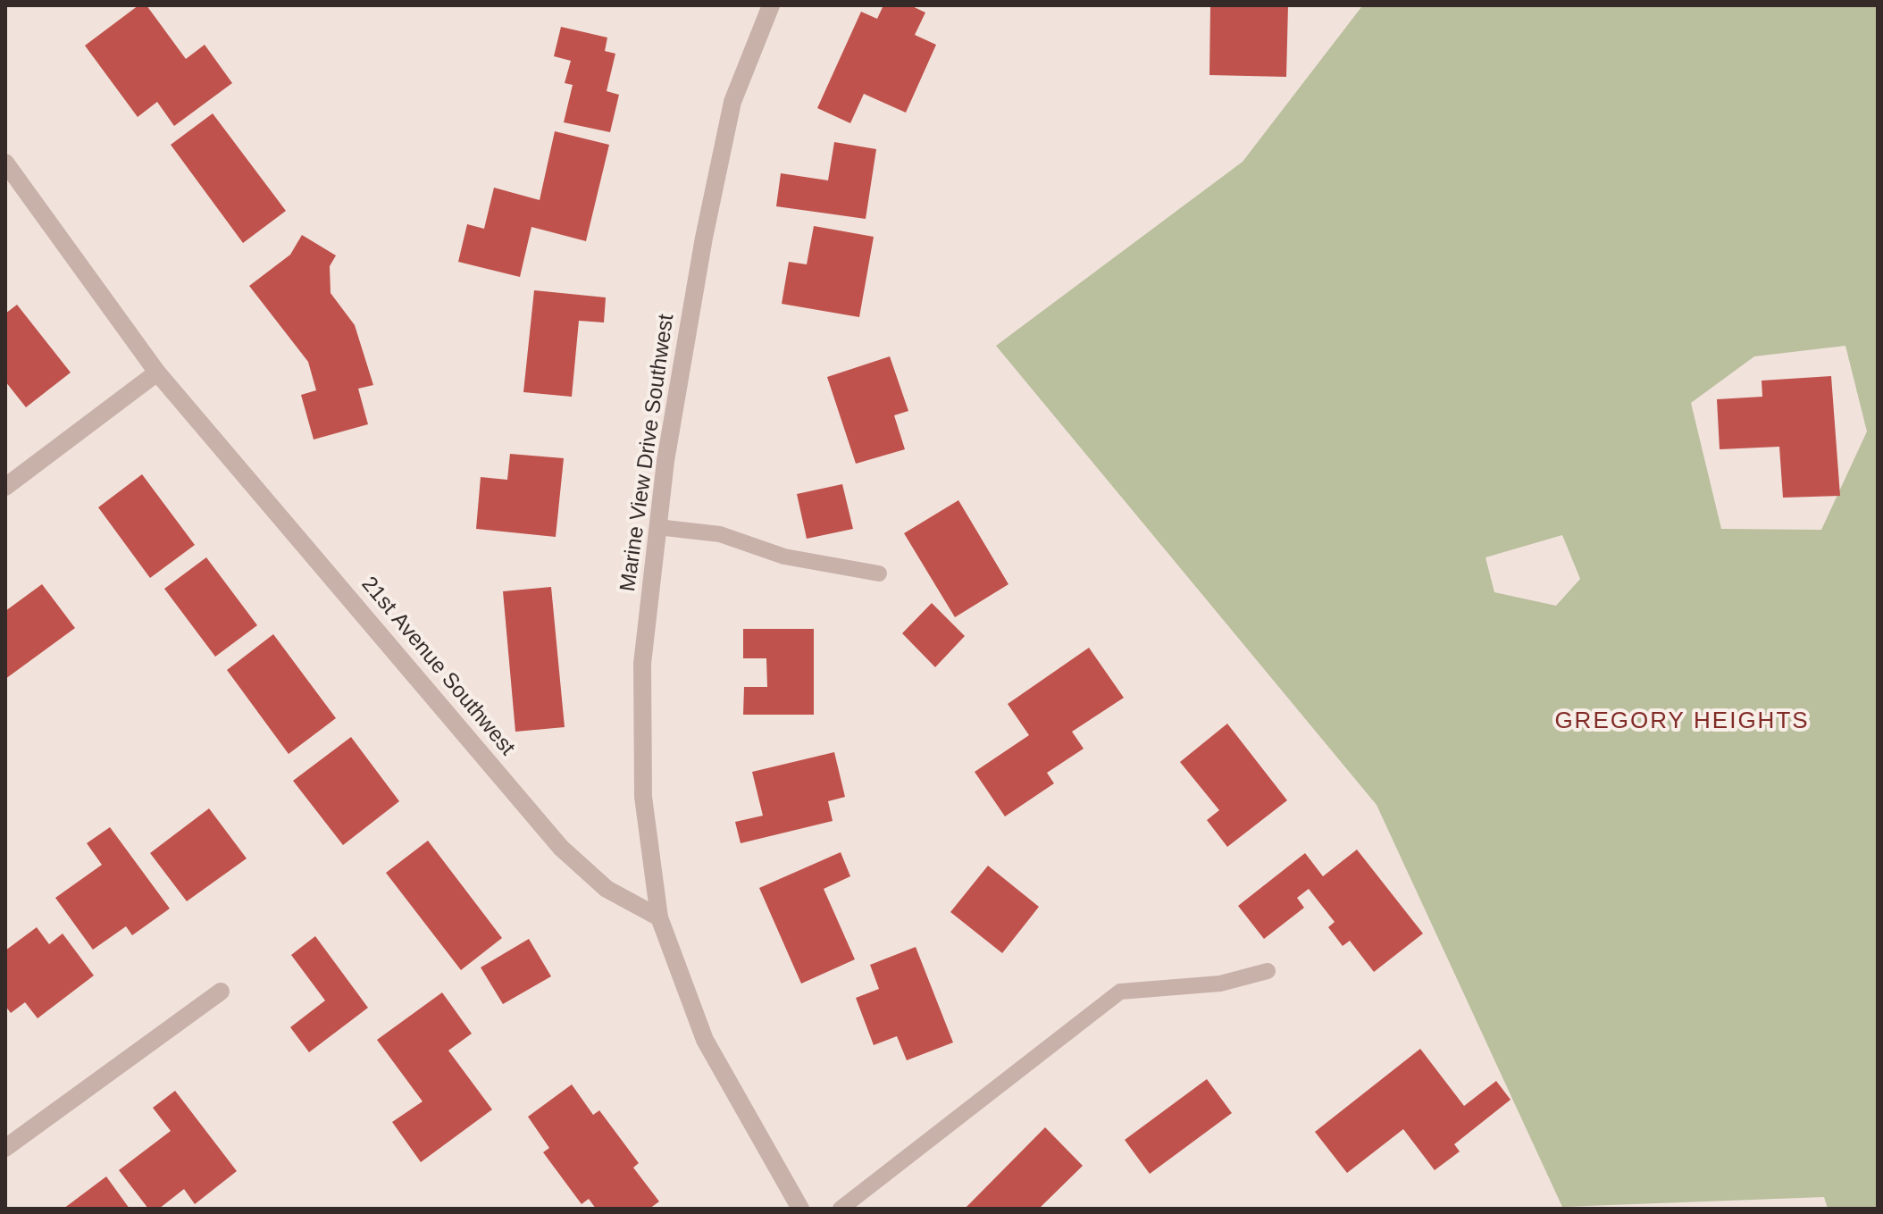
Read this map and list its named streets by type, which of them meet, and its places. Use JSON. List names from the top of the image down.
{
  "streets": {
    "street": ["Marine View Drive Southwest", "21st Avenue Southwest"]
  },
  "crossings": [
    ["Marine View Drive Southwest", "21st Avenue Southwest"]
  ],
  "districts": ["GREGORY HEIGHTS"]
}
